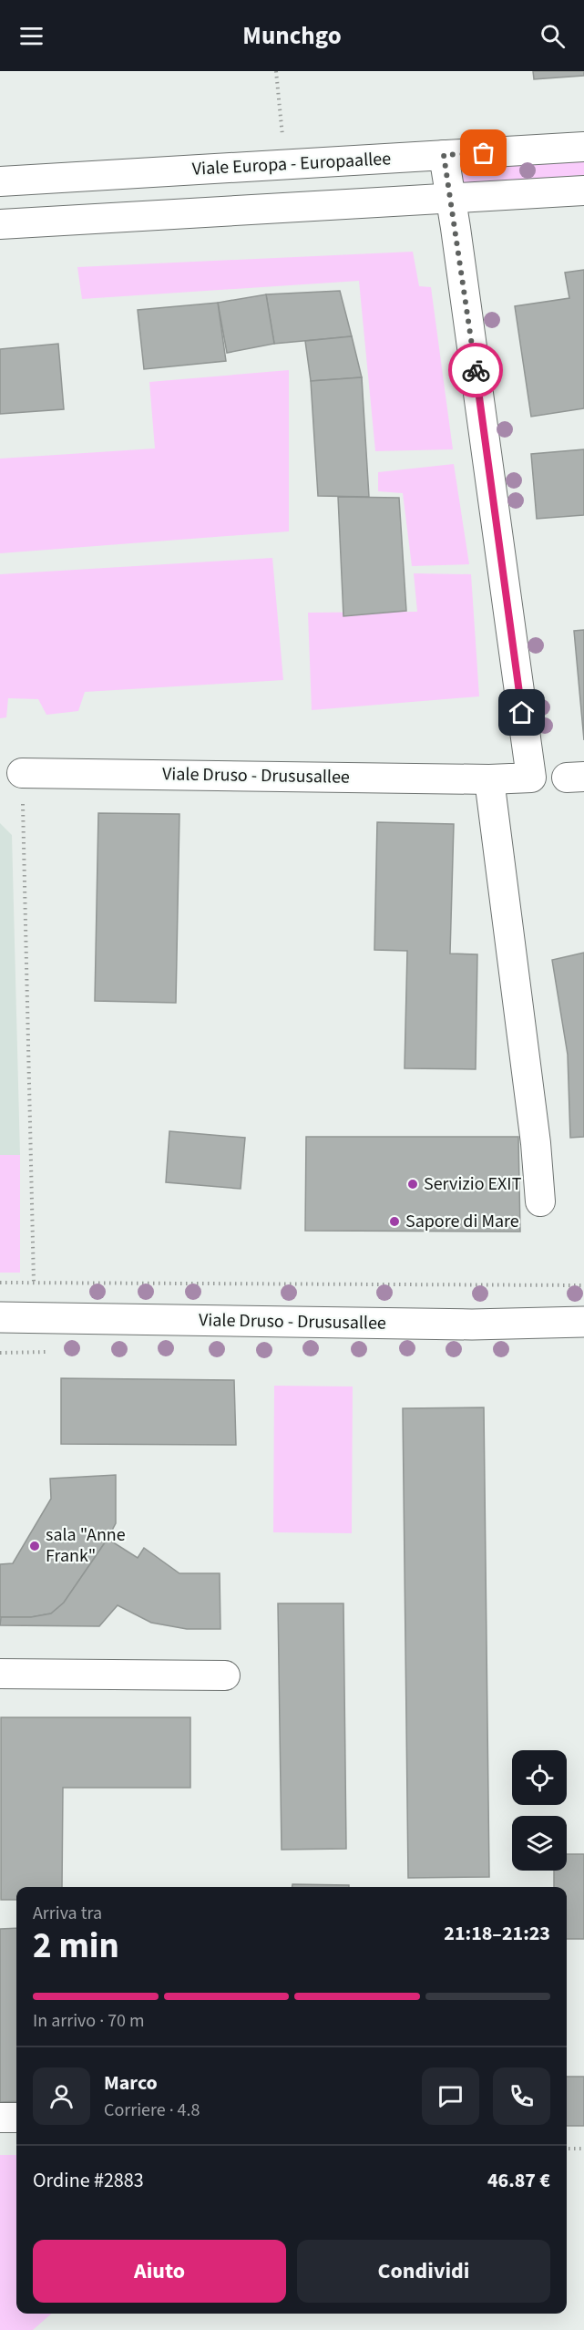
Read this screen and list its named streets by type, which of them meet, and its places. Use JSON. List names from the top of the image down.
{
  "streets": {
    "main road": ["Viale Druso - Drususallee"],
    "street": ["Viale Europa - Europaallee"]
  },
  "crossings": [
    ["Viale Europa - Europaallee", "Viale Druso - Drususallee"]
  ],
  "places": ["Servizio EXIT", "Sapore di Mare", "sala \"Anne Frank\""],
  "page": {
    "header": "Munchgo",
    "heading": ["2 min", "Arriva tra", "21:18–21:23"],
    "panel": [
      "Marco",
      "Corriere · 4.8",
      "Ordine #2883",
      "46.87 €"
    ],
    "bar": "In arrivo · 70 m",
    "buttons": ["Aiuto", "Condividi"]
  }
}
